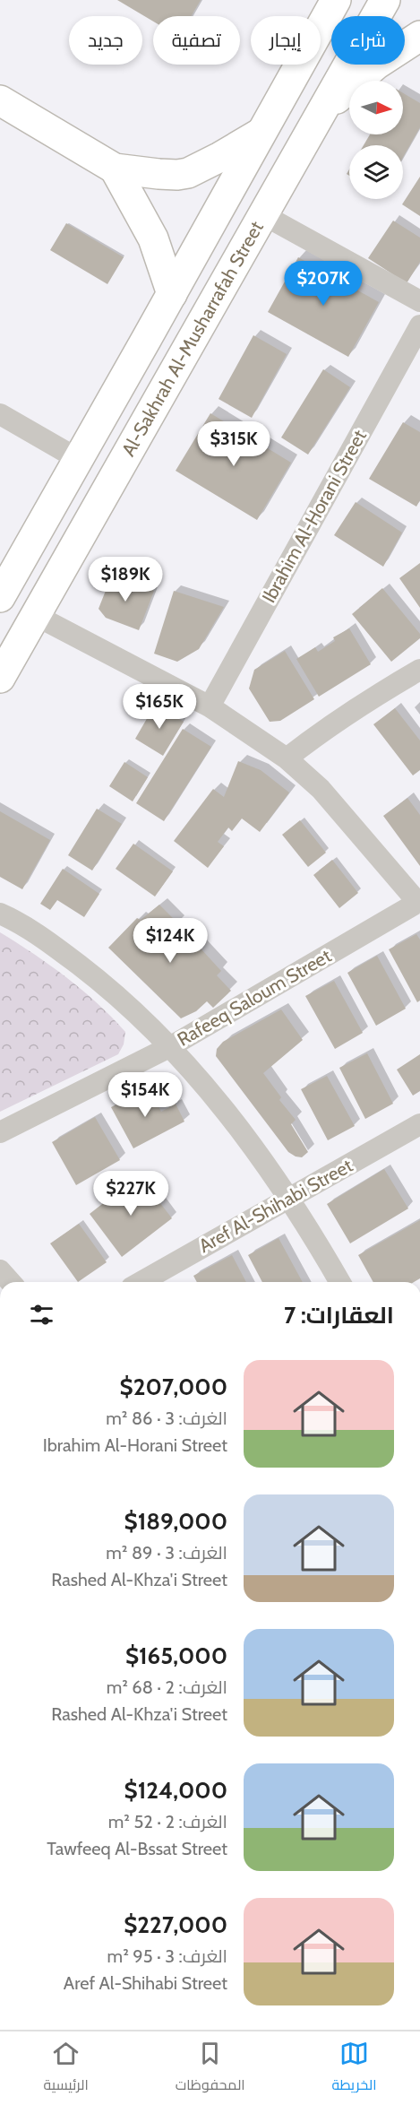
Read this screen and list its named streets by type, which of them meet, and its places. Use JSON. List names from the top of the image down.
{
  "streets": {
    "main road": ["Al-Sakhrah Al-Musharrafah Street"],
    "street": ["Ibrahim Al-Horani Street", "Rafeeq Saloum Street", "Aref Al-Shihabi Street"]
  },
  "north": "right",
  "page": {
    "chip": [
      "شراء",
      "إيجار",
      "تصفية",
      "جديد"
    ],
    "price": [
      "$207K",
      "$315K",
      "$189K",
      "$165K",
      "$124K",
      "$154K",
      "$227K"
    ],
    "heading": "العقارات: 7",
    "list": [
      {
        "name": "$207,000",
        "note": "الغرف: 3 · 86 m² · Ibrahim Al-Horani Street"
      },
      {
        "name": "$189,000",
        "note": "الغرف: 3 · 89 m² · Rashed Al-Khza'i Street"
      },
      {
        "name": "$165,000",
        "note": "الغرف: 2 · 68 m² · Rashed Al-Khza'i Street"
      },
      {
        "name": "$124,000",
        "note": "الغرف: 2 · 52 m² · Tawfeeq Al-Bssat Street"
      },
      {
        "name": "$227,000",
        "note": "الغرف: 3 · 95 m² · Aref Al-Shihabi Street"
      }
    ],
    "tabs": ["الخريطة", "المحفوظات", "الرئيسية"]
  }
}
